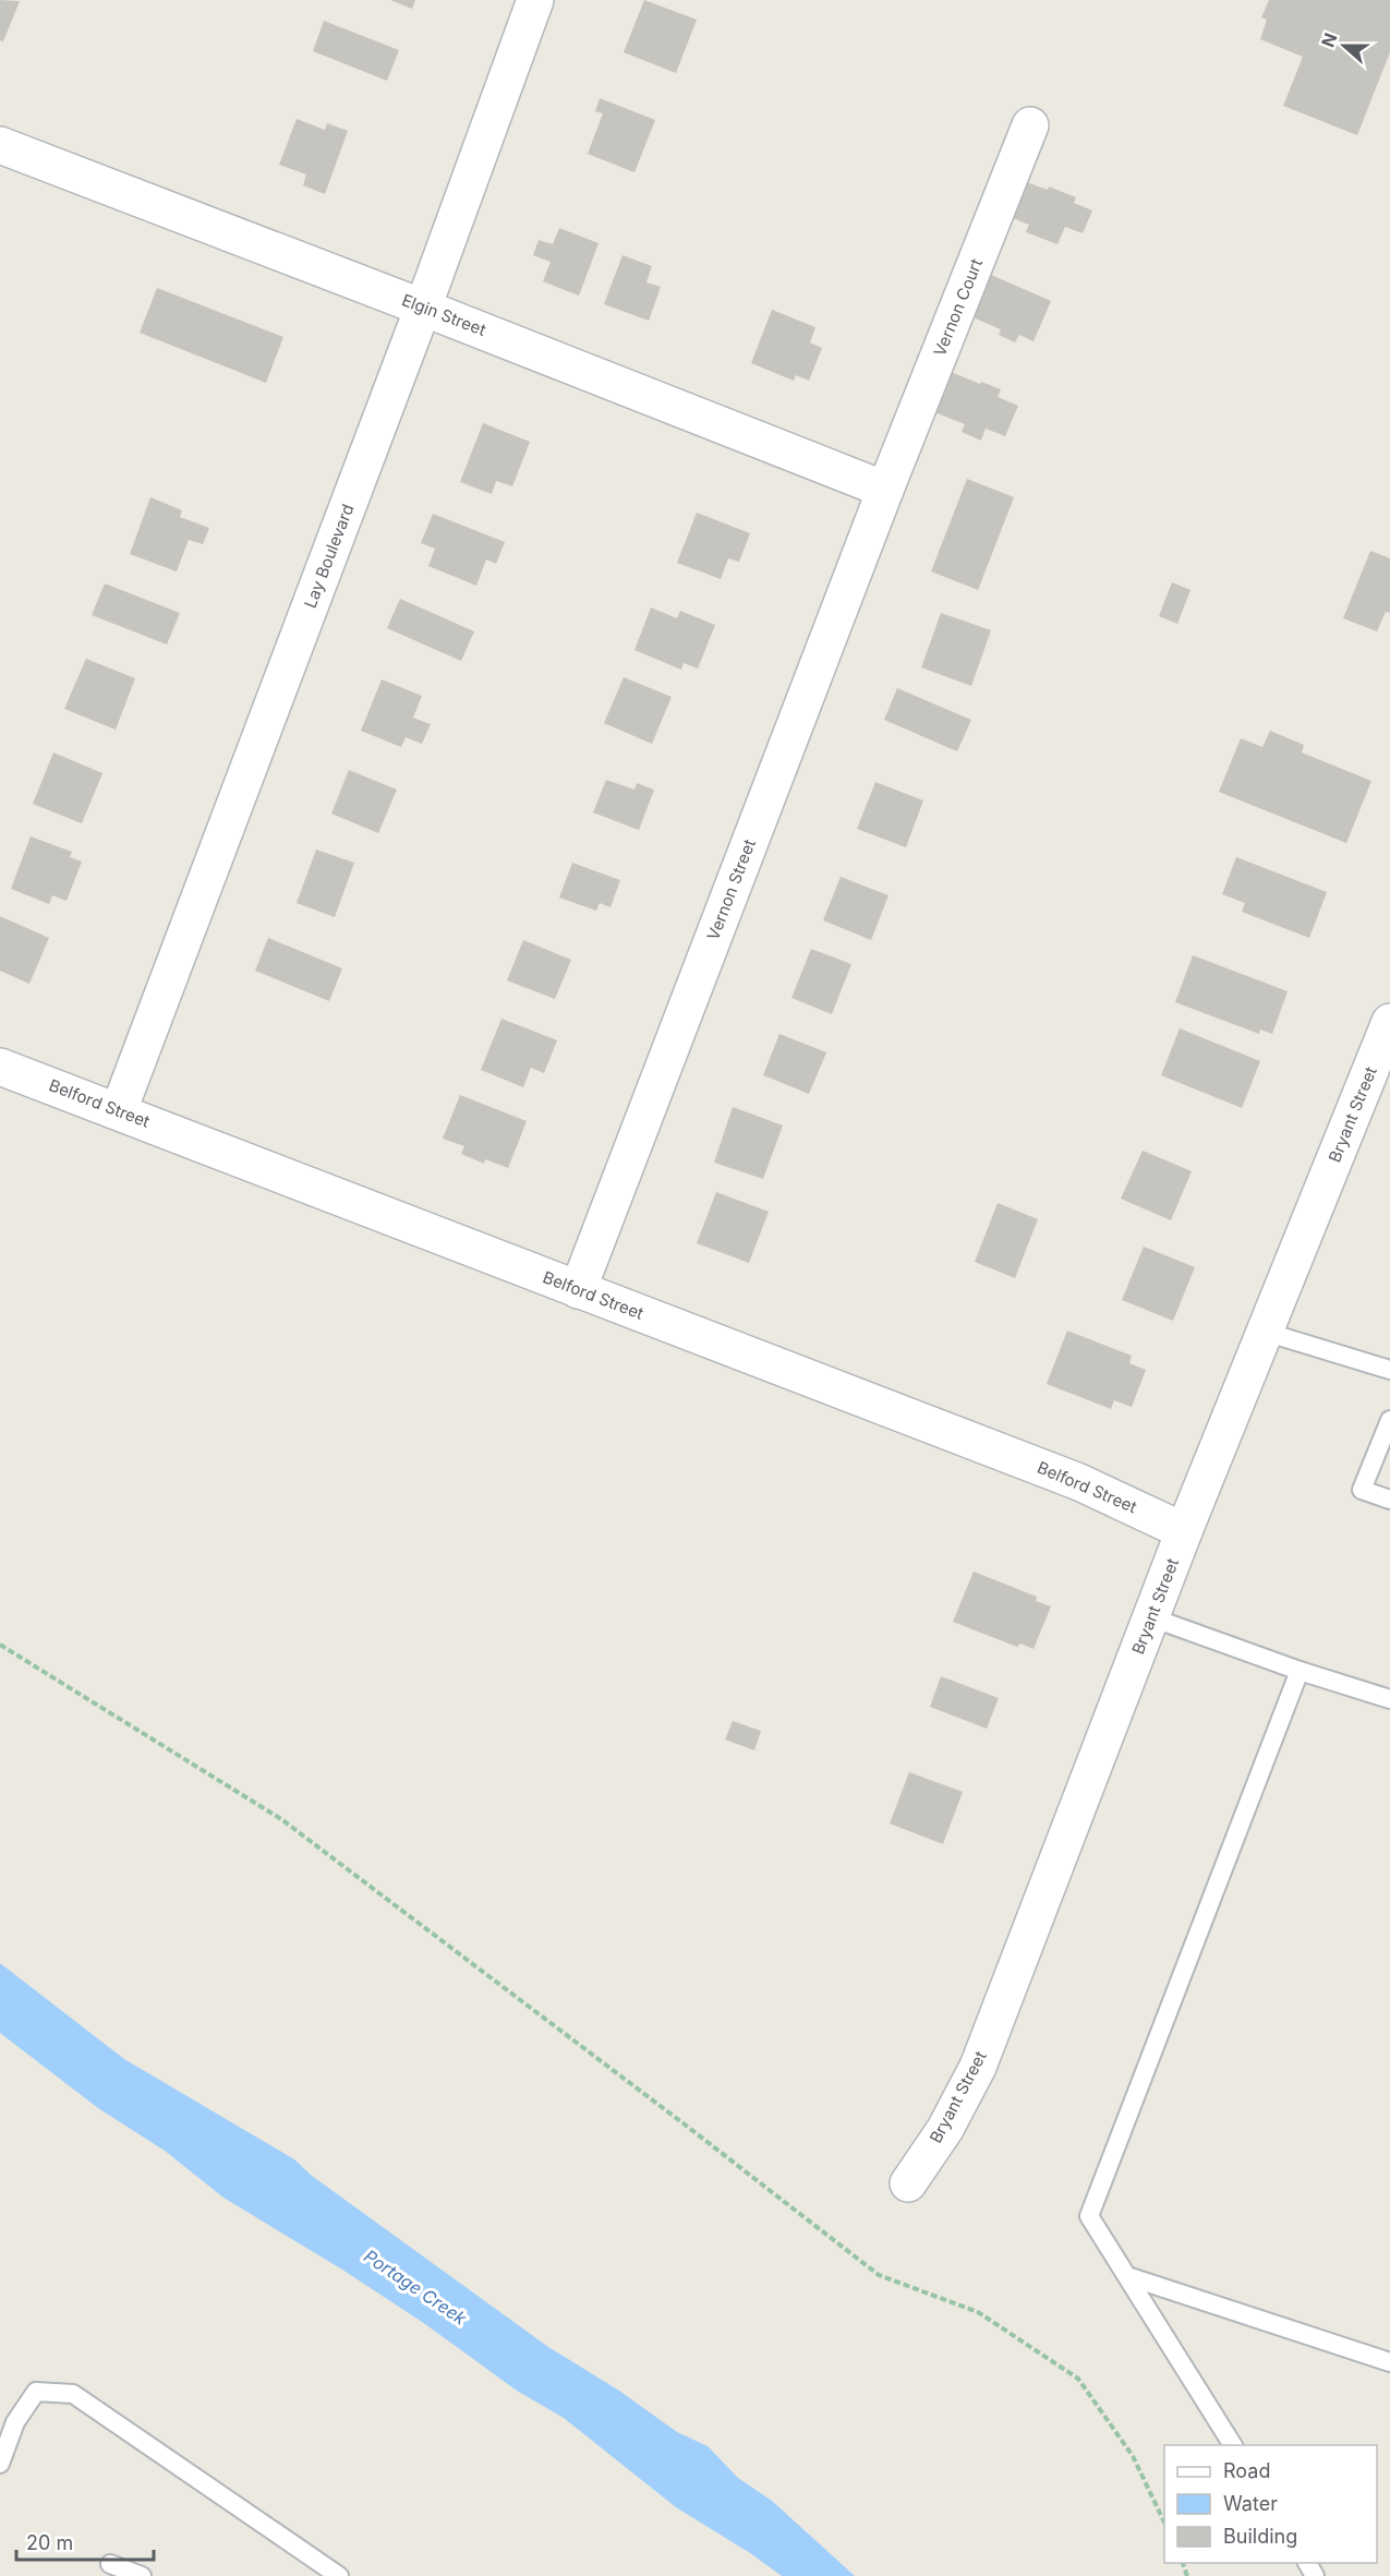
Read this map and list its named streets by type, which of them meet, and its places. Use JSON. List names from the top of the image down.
{
  "streets": {
    "street": [
      "Vernon Court",
      "Elgin Street",
      "Lay Boulevard",
      "Vernon Street",
      "Belford Street",
      "Bryant Street"
    ]
  },
  "crossings": [
    ["Vernon Court", "Elgin Street"],
    ["Vernon Court", "Vernon Street"],
    ["Elgin Street", "Lay Boulevard"],
    ["Elgin Street", "Vernon Street"],
    ["Lay Boulevard", "Belford Street"],
    ["Vernon Street", "Belford Street"],
    ["Belford Street", "Bryant Street"]
  ],
  "water": ["Portage Creek"],
  "legend": ["Road", "Water", "Building"],
  "scale_bar": "20 m",
  "north": "left"
}
